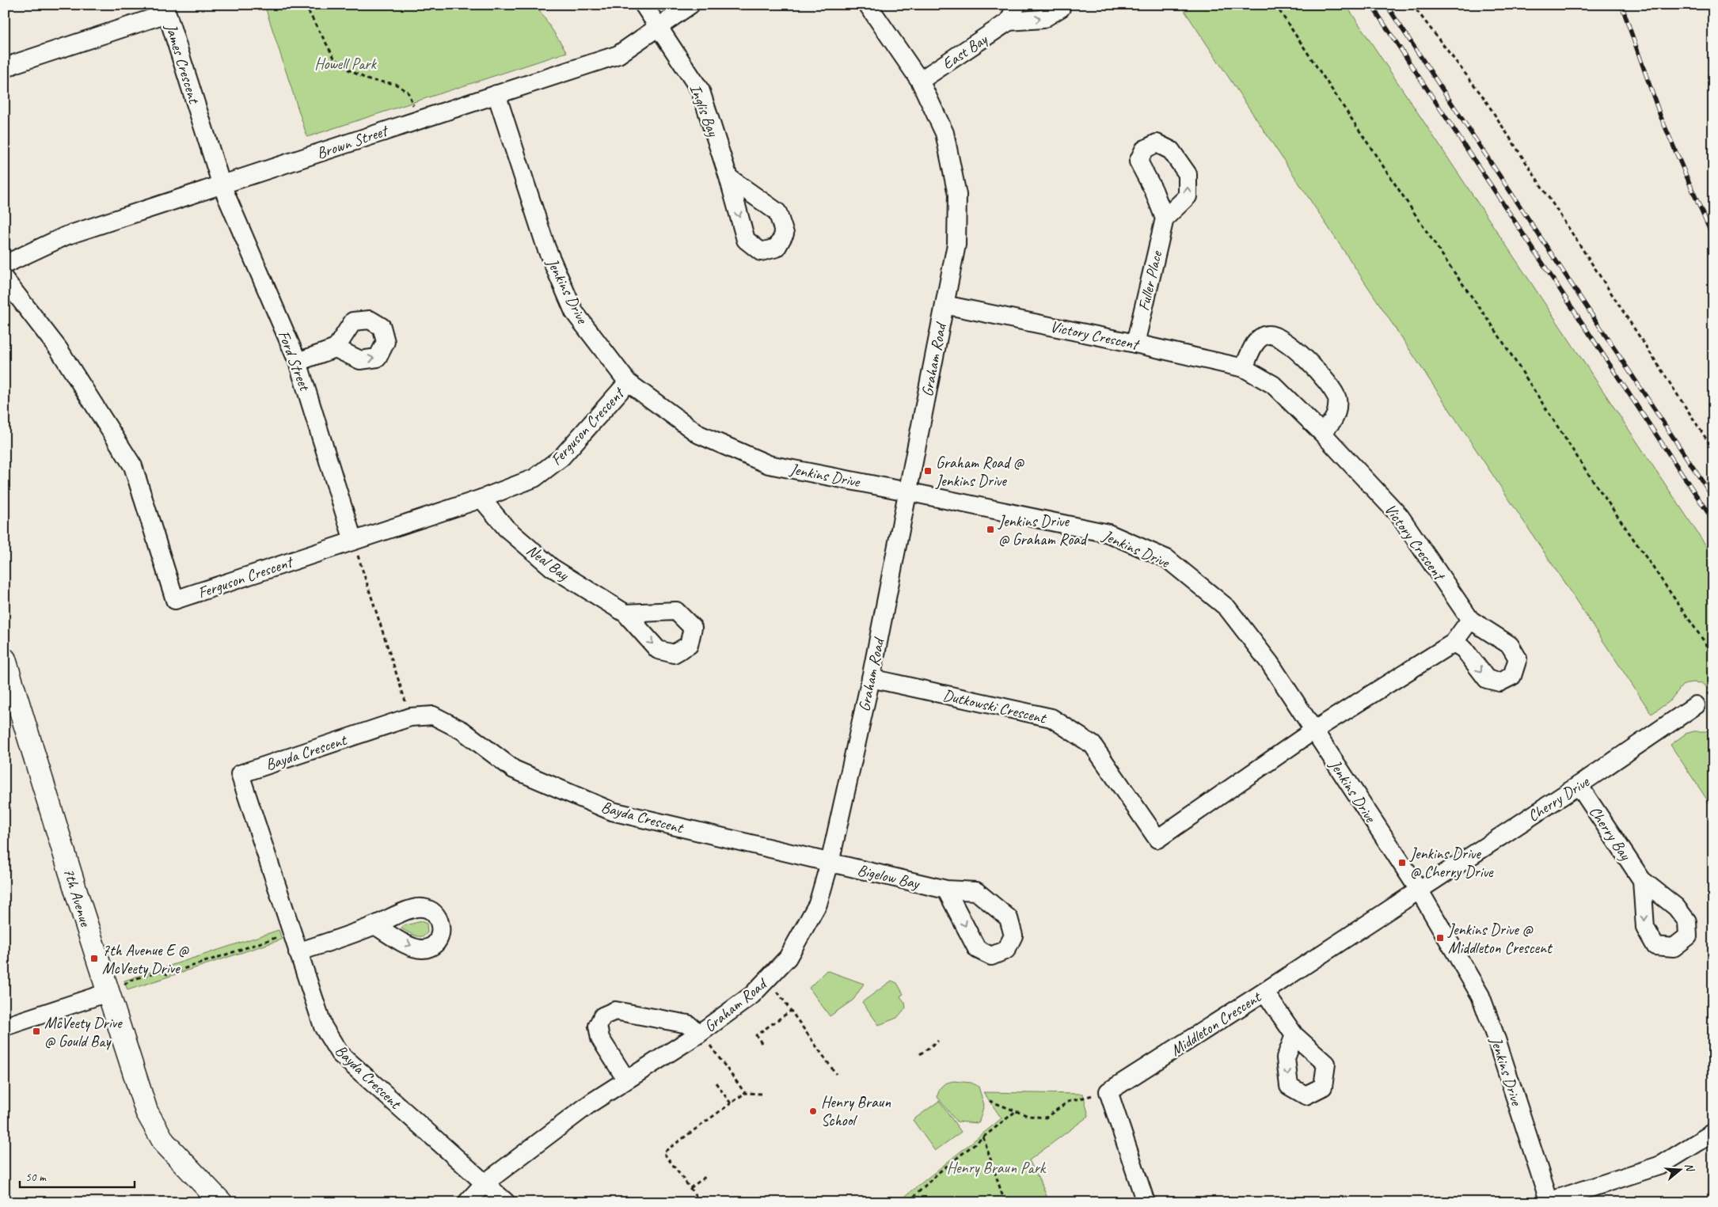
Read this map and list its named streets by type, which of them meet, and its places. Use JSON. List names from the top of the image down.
{
  "streets": {
    "street": [
      "East Bay",
      "James Crescent",
      "Inglis Bay",
      "Brown Street",
      "Fuller Place",
      "Jenkins Drive",
      "Victory Crescent",
      "Ford Street",
      "Graham Road",
      "Ferguson Crescent",
      "Neal Bay",
      "Dutkowski Crescent",
      "Bayda Crescent",
      "Cherry Drive",
      "Cherry Bay",
      "Bigelow Bay",
      "7th Avenue",
      "Middleton Crescent"
    ]
  },
  "crossings": [
    ["East Bay", "Graham Road"],
    ["James Crescent", "Brown Street"],
    ["James Crescent", "Ford Street"],
    ["Inglis Bay", "Brown Street"],
    ["Brown Street", "Jenkins Drive"],
    ["Brown Street", "Ford Street"],
    ["Fuller Place", "Victory Crescent"],
    ["Jenkins Drive", "Graham Road"],
    ["Jenkins Drive", "Ferguson Crescent"],
    ["Jenkins Drive", "Dutkowski Crescent"],
    ["Jenkins Drive", "Cherry Drive"],
    ["Jenkins Drive", "Middleton Crescent"],
    ["Victory Crescent", "Graham Road"],
    ["Ford Street", "Ferguson Crescent"],
    ["Graham Road", "Dutkowski Crescent"],
    ["Graham Road", "Bayda Crescent"],
    ["Graham Road", "Bigelow Bay"],
    ["Ferguson Crescent", "Neal Bay"],
    ["Bayda Crescent", "Bigelow Bay"],
    ["Cherry Drive", "Cherry Bay"],
    ["Cherry Drive", "Middleton Crescent"]
  ],
  "parks": ["Howell Park", "Henry Braun Park"],
  "places": {
    "transit": [
      "Graham Road @ Jenkins Drive",
      "Jenkins Drive @ Graham Road",
      "Jenkins Drive @ Cherry Drive",
      "Jenkins Drive @ Middleton Crescent",
      "7th Avenue E @ McVeety Drive",
      "McVeety Drive @ Gould Bay"
    ],
    "other": ["Henry Braun School"]
  },
  "scale_bar": "50 m",
  "north": "right"
}
